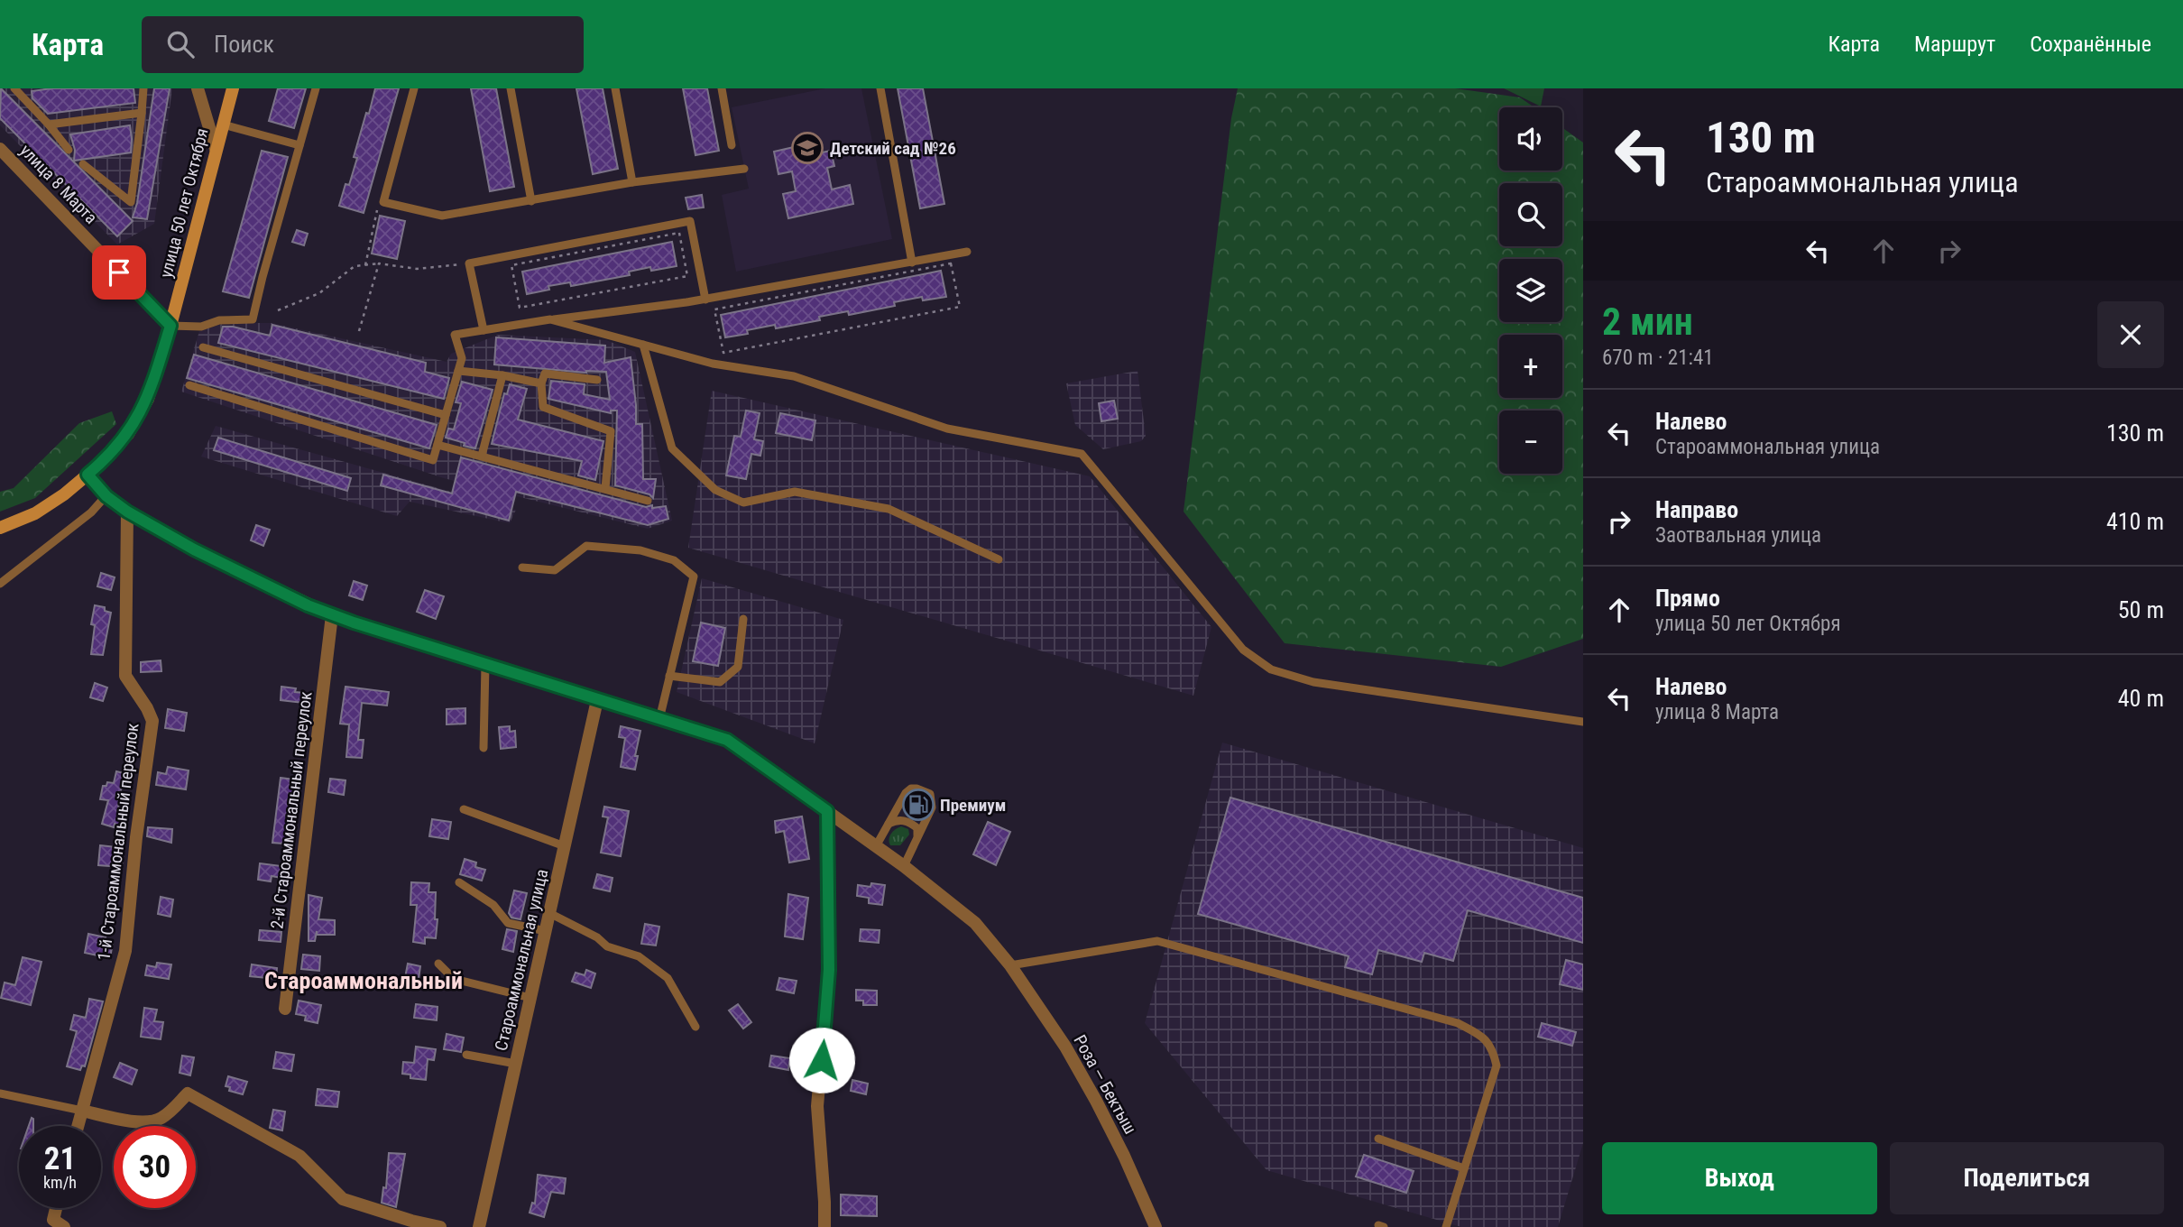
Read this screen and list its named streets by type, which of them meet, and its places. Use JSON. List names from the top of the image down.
{
  "streets": {
    "main road": ["улица 50 лет Октября"],
    "street": [
      "улица 8 Марта",
      "2-й Староаммональный переулок",
      "1-й Староаммональный переулок",
      "Староаммональная улица",
      "Роза — Бектыш"
    ]
  },
  "crossings": [
    ["улица 8 Марта", "улица 50 лет Октября"]
  ],
  "districts": ["Староаммональный"],
  "places": {
    "school or university": ["Детский сад №26"],
    "fuel station": ["Премиум"]
  },
  "page": {
    "header": "Карта",
    "search": "Поиск",
    "nav": ["Карта", "Маршрут", "Сохранённые"],
    "turn": ["130 m", "Староаммональная улица"],
    "map_buttons": ["+", "−"],
    "heading": ["2 мин", "670 m · 21:41"],
    "list": [
      {
        "name": "Налево",
        "note": "Староаммональная улица",
        "value": "130 m"
      },
      {
        "name": "Направо",
        "note": "Заотвальная улица",
        "value": "410 m"
      },
      {
        "name": "Прямо",
        "note": "улица 50 лет Октября",
        "value": "50 m"
      },
      {
        "name": "Налево",
        "note": "улица 8 Марта",
        "value": "40 m"
      }
    ],
    "speed": "21 km/h",
    "limit": "30",
    "buttons": ["Выход", "Поделиться"]
  }
}
